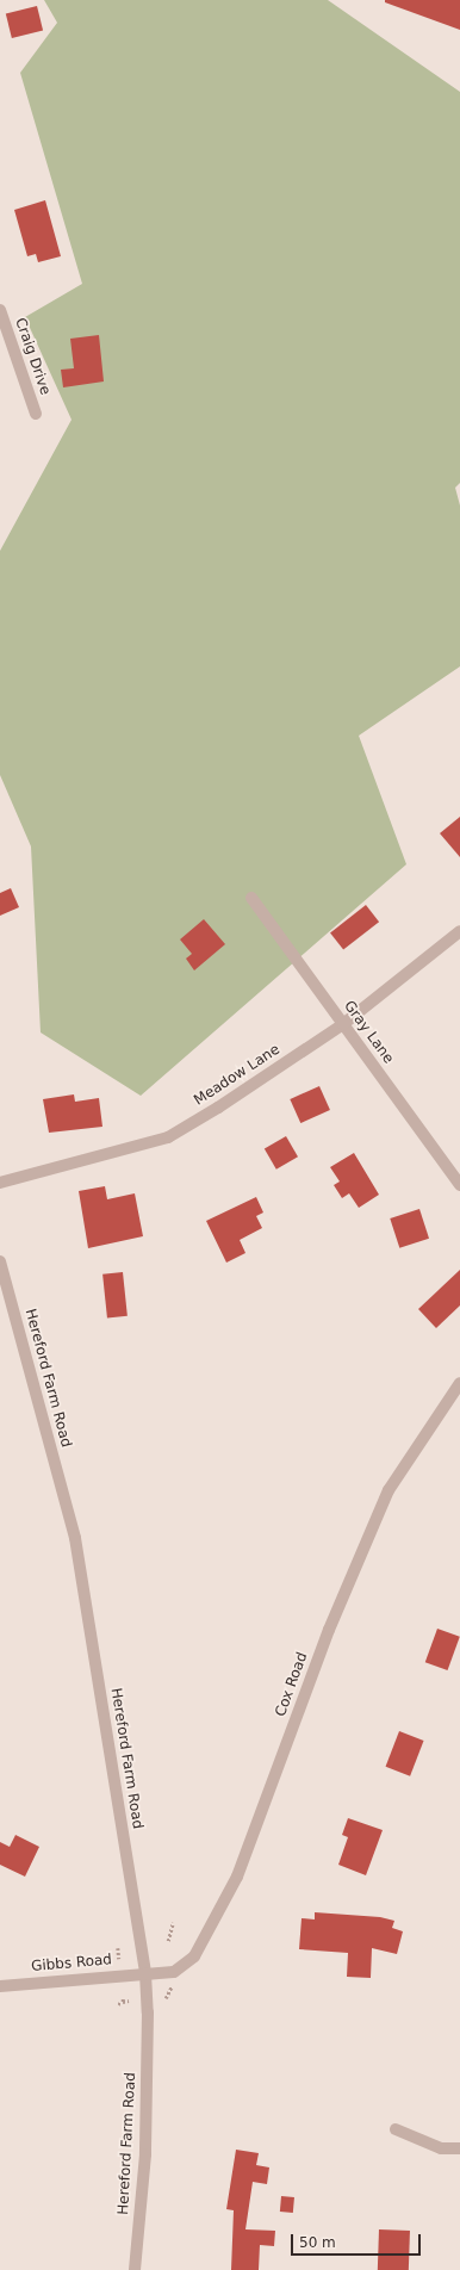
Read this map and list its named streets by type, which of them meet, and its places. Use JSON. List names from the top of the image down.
{
  "streets": {
    "street": [
      "Craig Drive",
      "Gray Lane",
      "Meadow Lane",
      "Hereford Farm Road",
      "Cox Road",
      "Gibbs Road"
    ]
  },
  "crossings": [
    ["Gray Lane", "Meadow Lane"],
    ["Hereford Farm Road", "Cox Road"],
    ["Hereford Farm Road", "Gibbs Road"],
    ["Cox Road", "Gibbs Road"]
  ],
  "scale_bar": "50 m"
}
